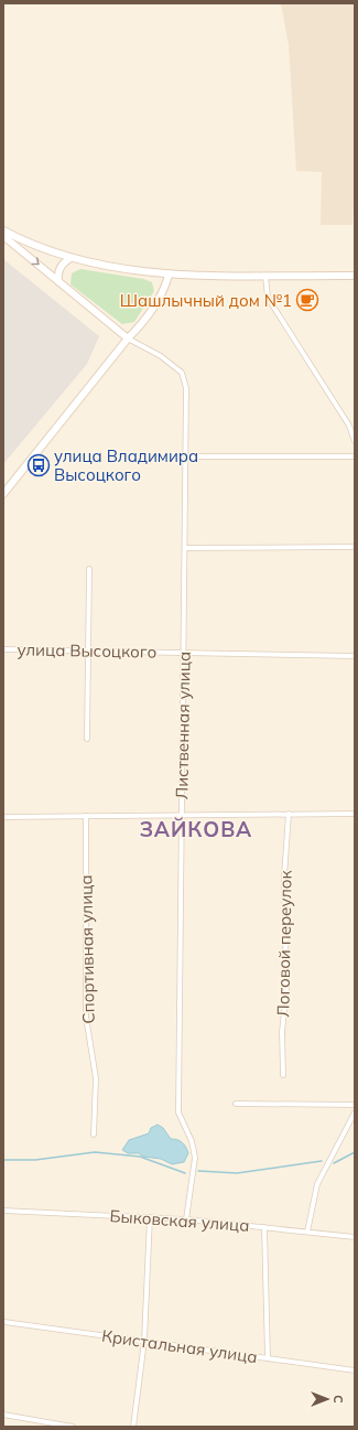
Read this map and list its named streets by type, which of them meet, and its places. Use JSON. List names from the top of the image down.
{
  "streets": {
    "street": [
      "улица Высоцкого",
      "Лиственная улица",
      "Логовой переулок",
      "Спортивная улица",
      "Быковская улица",
      "Кристальная улица"
    ]
  },
  "crossings": [
    ["улица Высоцкого", "Лиственная улица"],
    ["Лиственная улица", "Быковская улица"]
  ],
  "districts": ["ЗАЙКОВА"],
  "places": {
    "cafe": ["Шашлычный дом №1"],
    "bus stop": ["улица Владимира Высоцкого"]
  },
  "north": "right"
}
